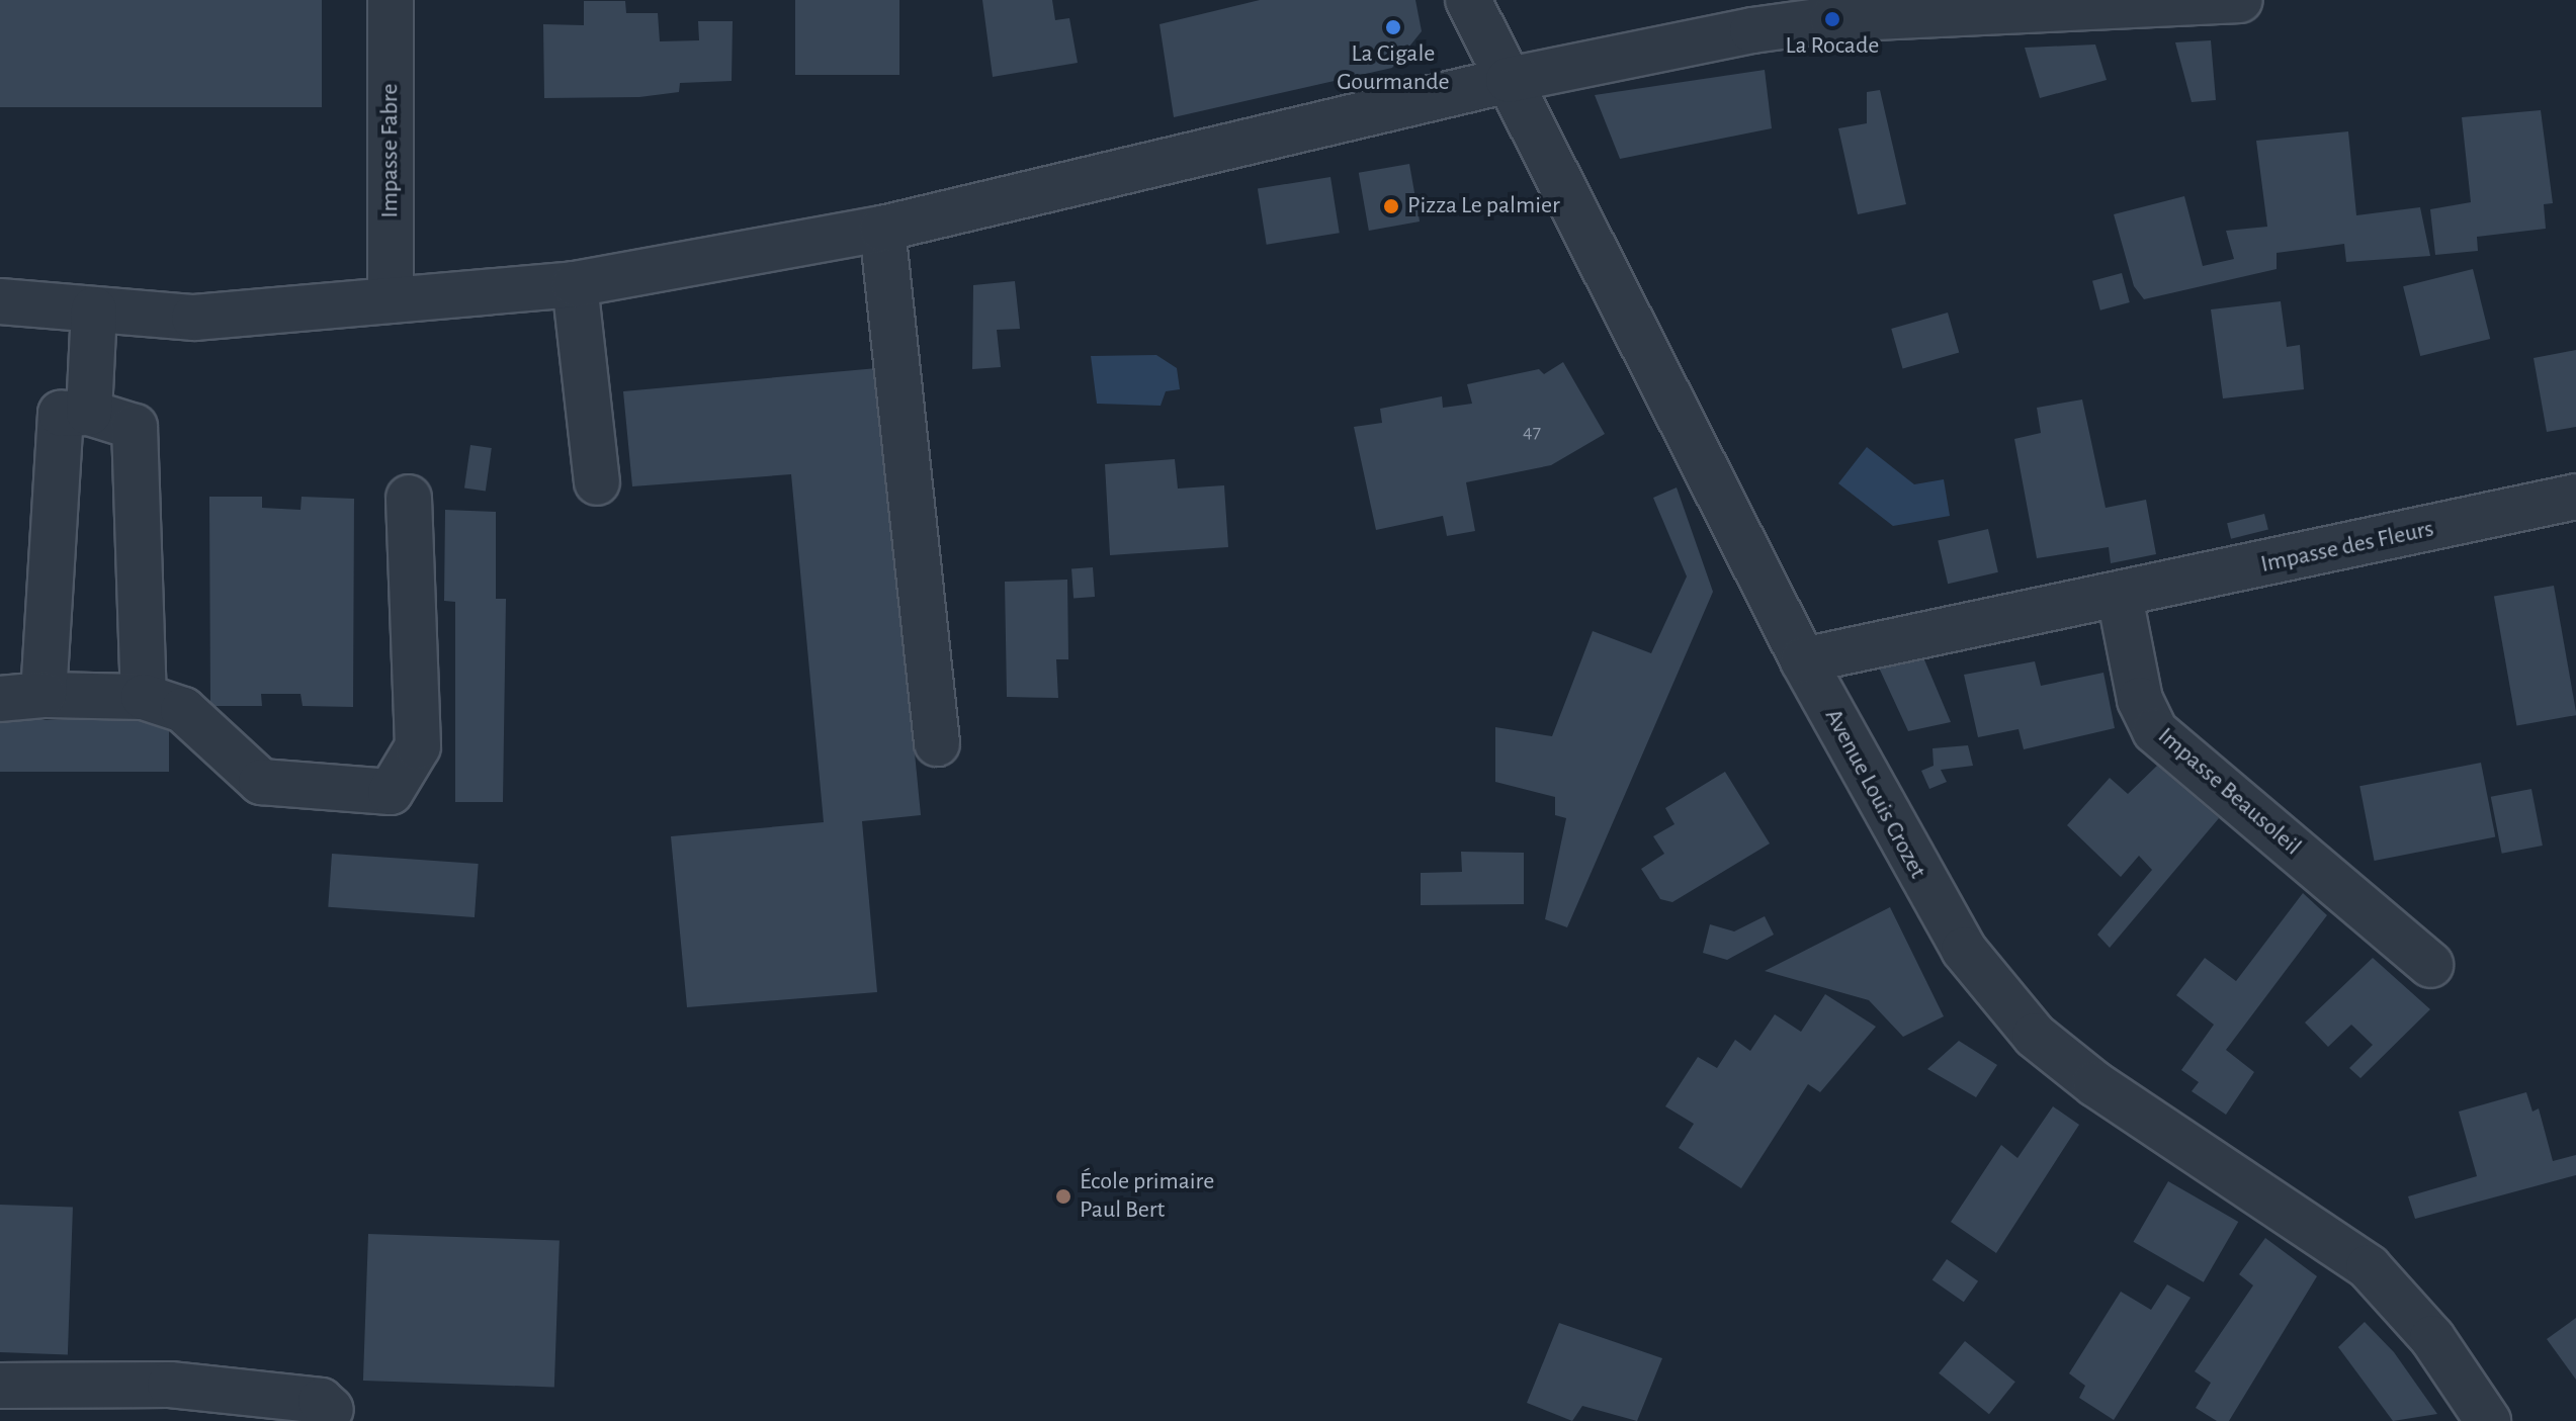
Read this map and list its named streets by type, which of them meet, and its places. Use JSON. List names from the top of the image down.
{
  "streets": {
    "street": [
      "Impasse Fabre",
      "Impasse des Fleurs",
      "Impasse Beausoleil",
      "Avenue Louis Crozet"
    ]
  },
  "crossings": [
    ["Impasse des Fleurs", "Impasse Beausoleil"]
  ],
  "places": [
    "La Rocade",
    "La Cigale Gourmande",
    "Pizza Le palmier",
    "École primaire Paul Bert"
  ],
  "house_numbers": ["47"]
}
